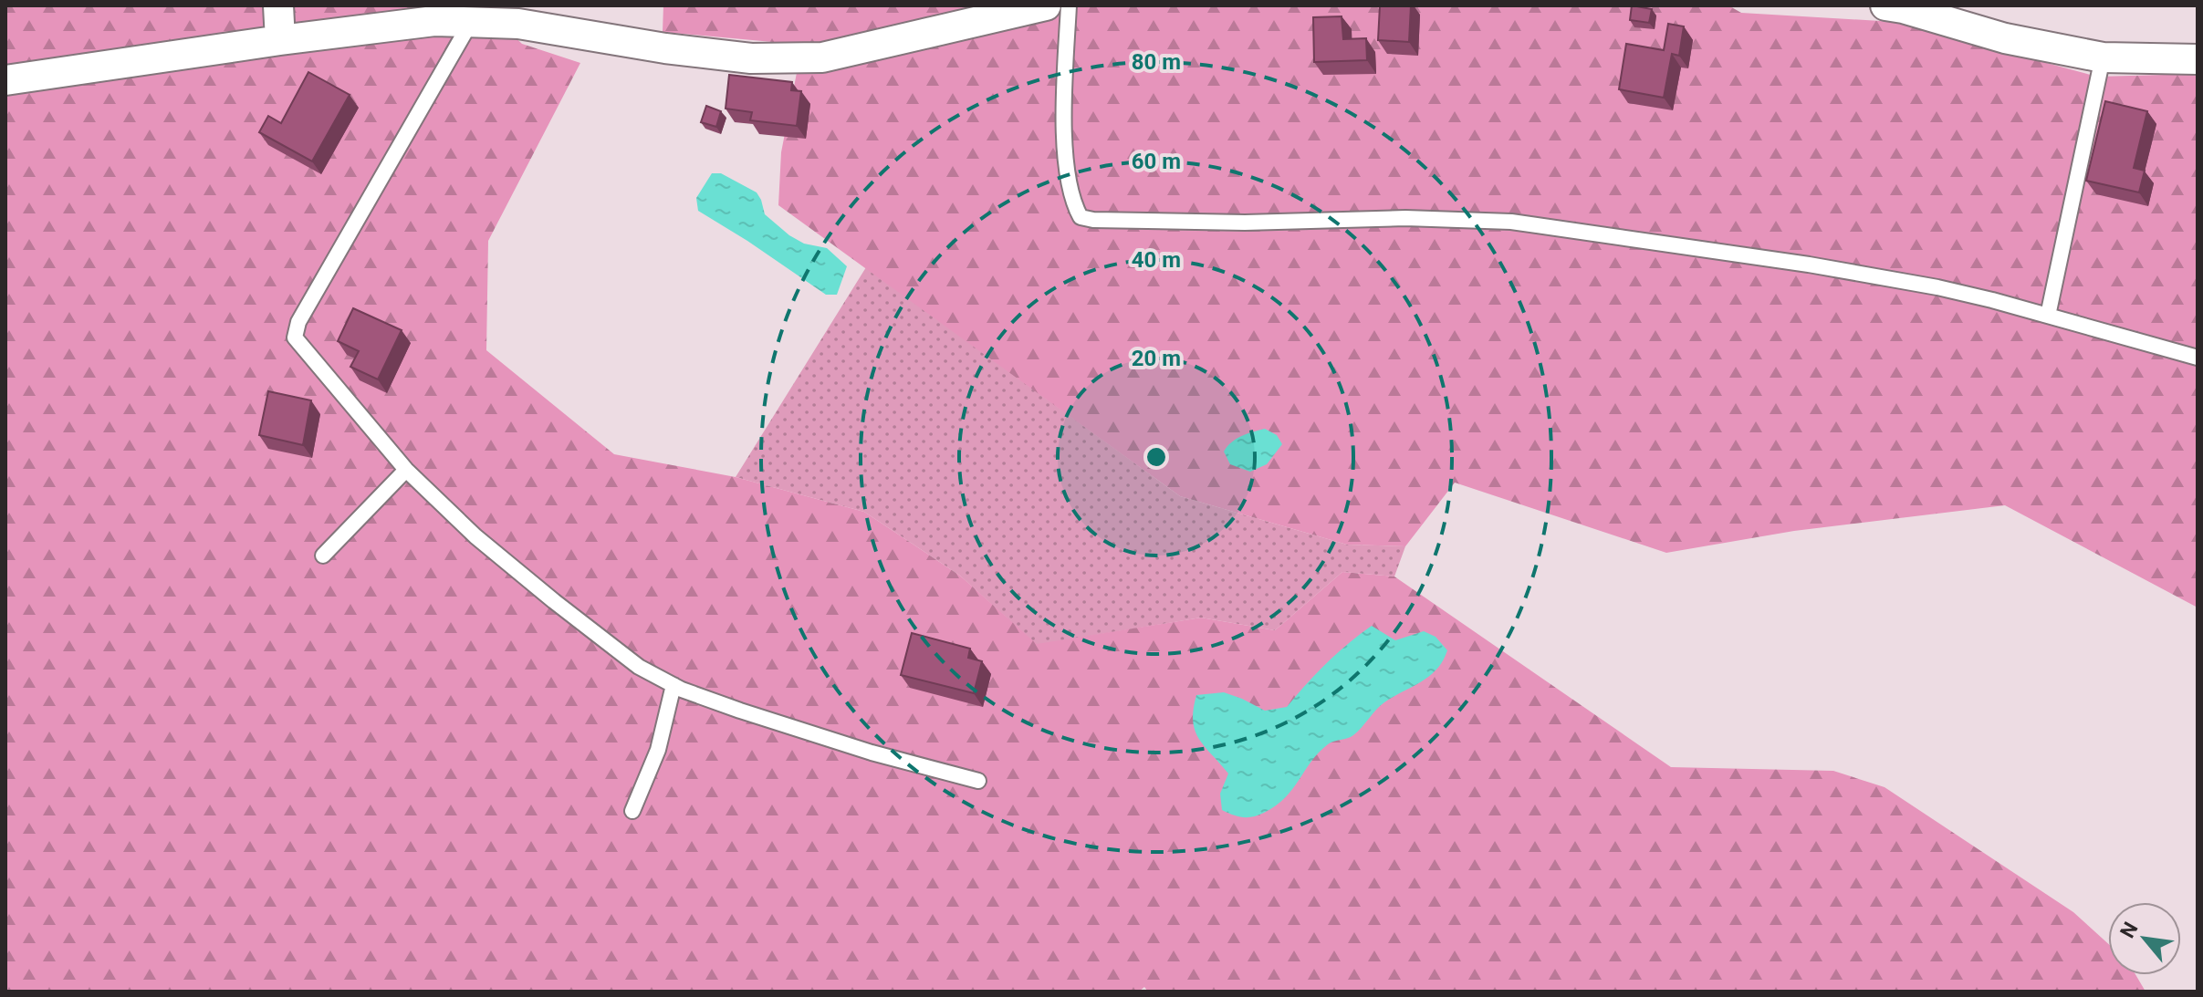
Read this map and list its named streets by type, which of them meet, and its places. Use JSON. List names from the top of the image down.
{
  "north": "top left",
  "rings": [
    "80 m",
    "60 m",
    "40 m",
    "20 m"
  ]
}
